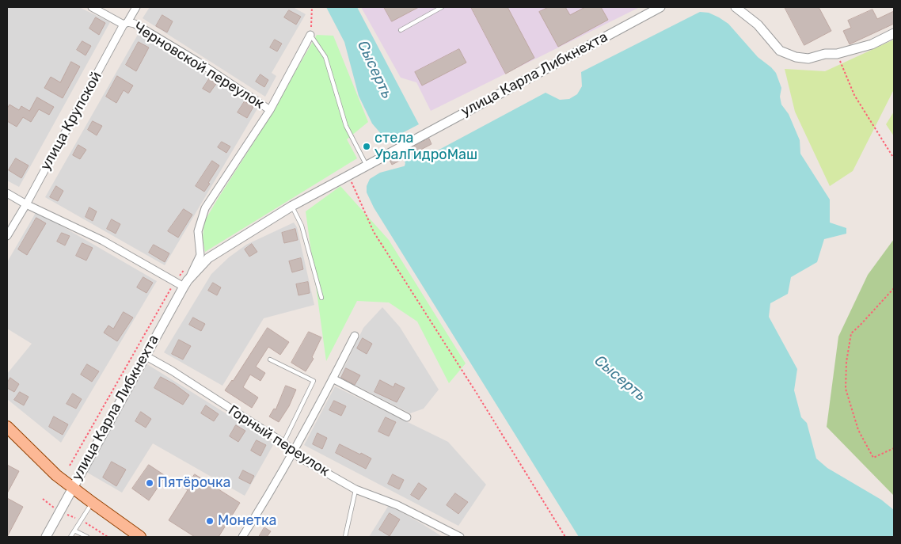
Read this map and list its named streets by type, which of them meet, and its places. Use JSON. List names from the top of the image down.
{
  "streets": {
    "street": [
      "Черновской переулок",
      "улица Карла Либкнехта",
      "улица Крупской",
      "Горный переулок"
    ]
  },
  "crossings": [
    ["Черновской переулок", "улица Карла Либкнехта"],
    ["Черновской переулок", "улица Крупской"],
    ["улица Карла Либкнехта", "Горный переулок"]
  ],
  "water": ["Сысерть"],
  "places": ["стела УралГидроМаш", "Пятёрочка", "Монетка"]
}
